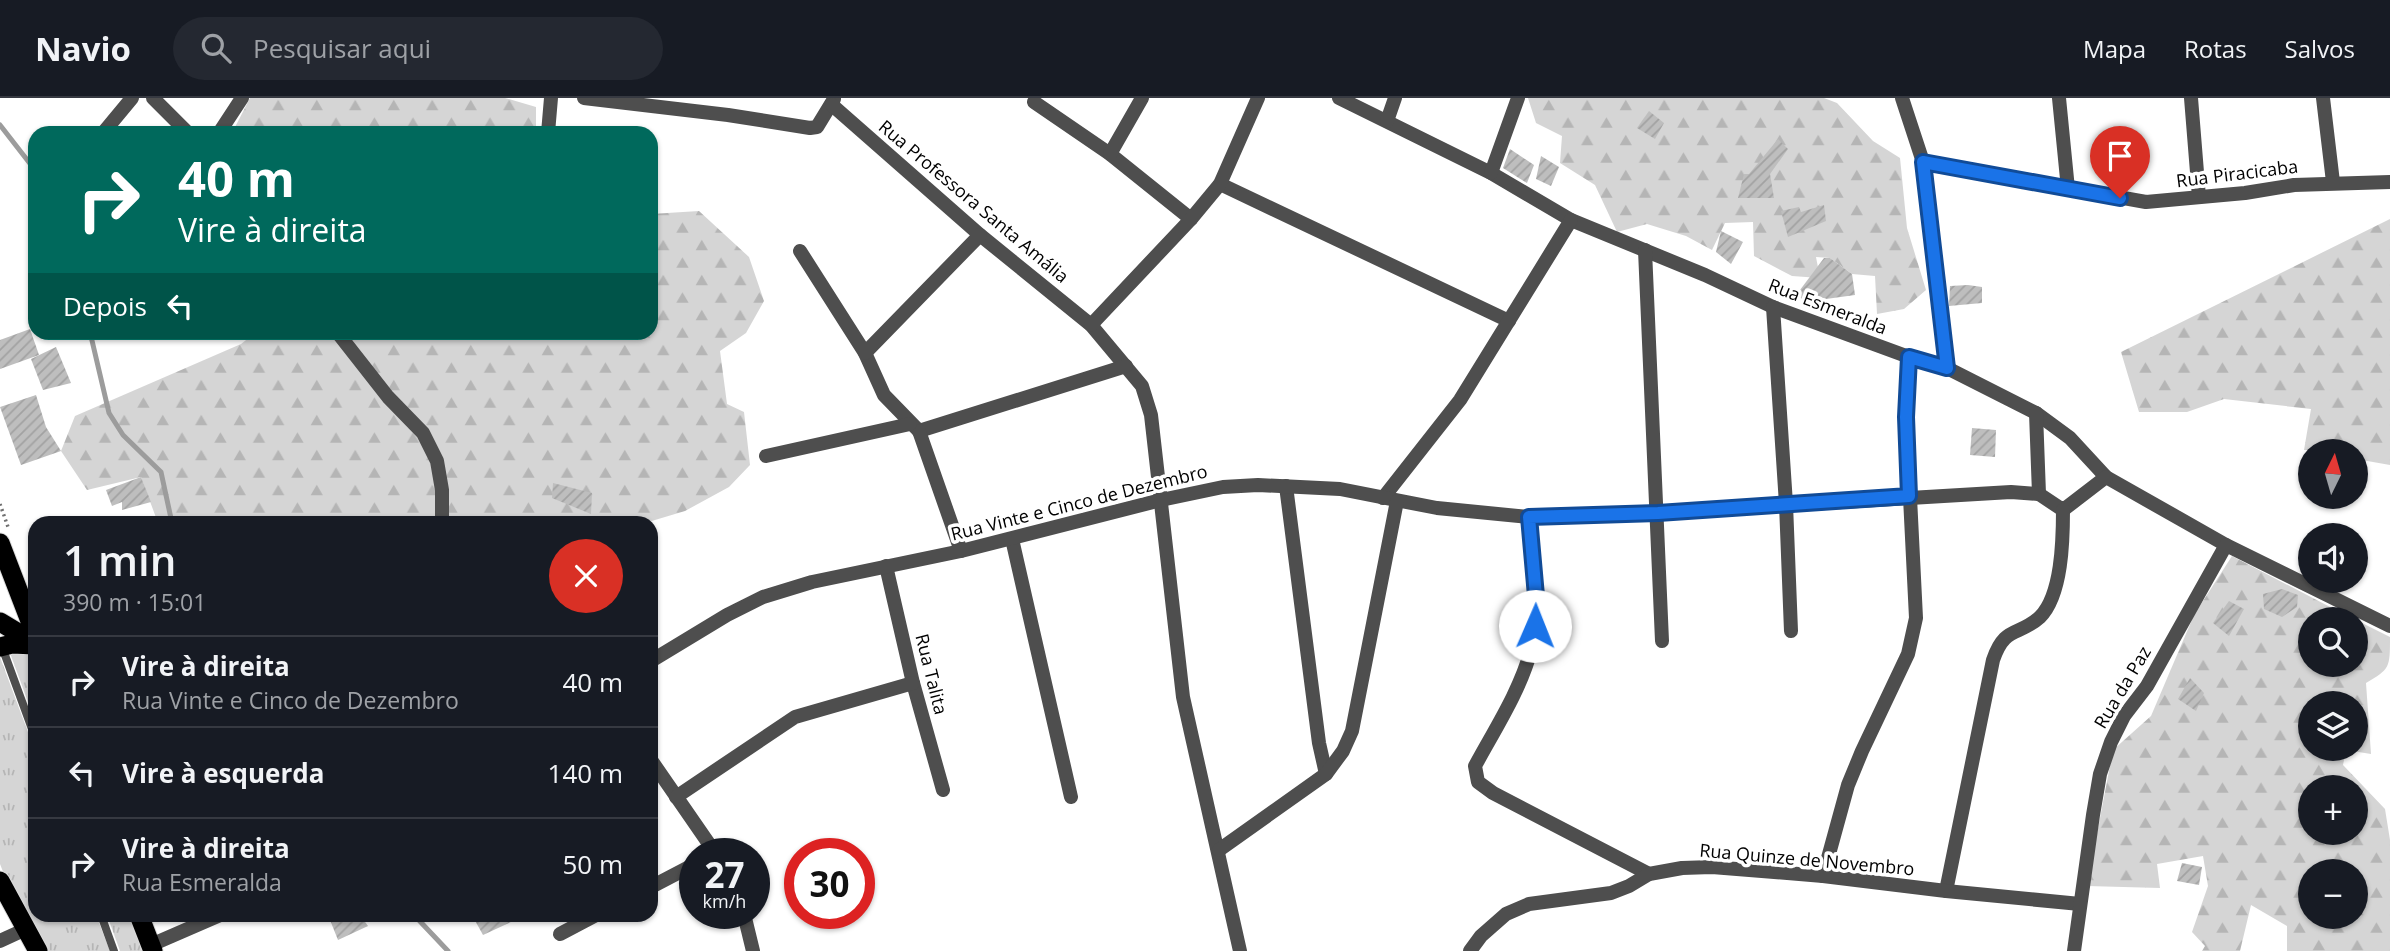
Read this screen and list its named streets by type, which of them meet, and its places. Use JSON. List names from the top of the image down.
{
  "streets": {
    "street": [
      "Rua Piracicaba",
      "Rua Professora Santa Amália",
      "Rua Esmeralda",
      "Rua Vinte e Cinco de Dezembro",
      "Rua Talita",
      "Rua da Paz",
      "Rua Quinze de Novembro"
    ]
  },
  "crossings": [
    ["Rua Professora Santa Amália", "Rua Vinte e Cinco de Dezembro"],
    ["Rua Esmeralda", "Rua da Paz"],
    ["Rua Vinte e Cinco de Dezembro", "Rua Talita"],
    ["Rua da Paz", "Rua Quinze de Novembro"]
  ],
  "north": "top",
  "page": {
    "header": "Navio",
    "search": "Pesquisar aqui",
    "nav": ["Mapa", "Rotas", "Salvos"],
    "turn": ["40 m", "Vire à direita"],
    "then": "Depois",
    "map_buttons": ["+", "−"],
    "heading": ["1 min", "390 m · 15:01"],
    "list": [
      {
        "name": "Vire à direita",
        "note": "Rua Vinte e Cinco de Dezembro",
        "value": "40 m"
      },
      {
        "name": "Vire à esquerda",
        "value": "140 m"
      },
      {
        "name": "Vire à direita",
        "note": "Rua Esmeralda",
        "value": "50 m"
      }
    ],
    "speed": "27 km/h",
    "limit": "30"
  }
}
